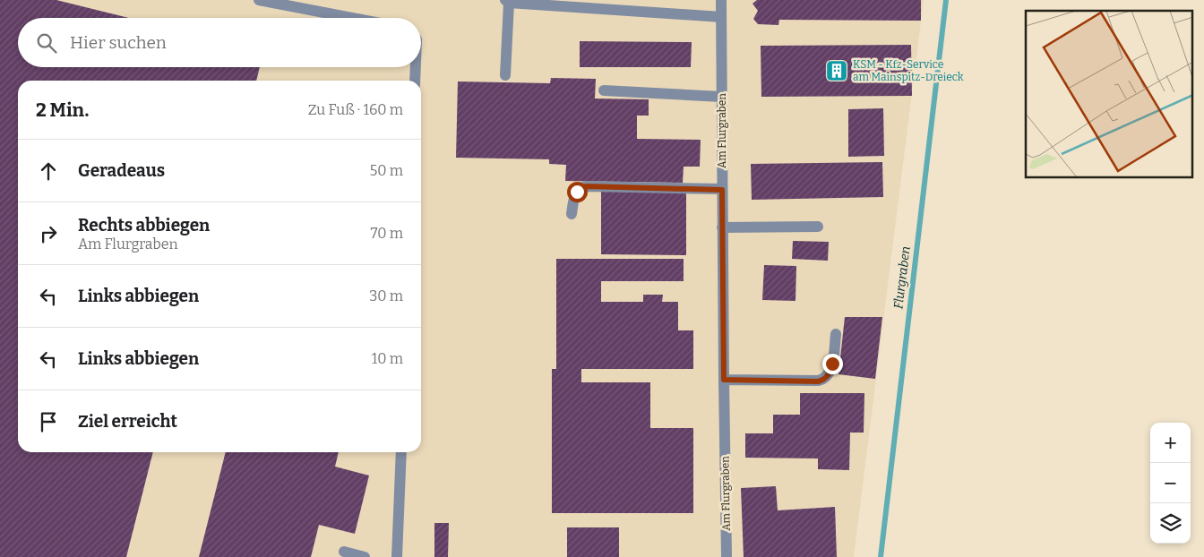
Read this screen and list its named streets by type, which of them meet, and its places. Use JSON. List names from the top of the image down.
{
  "streets": {
    "street": ["Am Flurgraben"]
  },
  "water": ["Flurgraben"],
  "places": {
    "building": ["KSM - Kfz-Service am Mainspitz-Dreieck"]
  },
  "page": {
    "search": "Hier suchen",
    "heading": ["2 Min.", "Zu Fuß · 160 m"],
    "list": [
      ["Geradeaus", "50 m"],
      ["Rechts abbiegen", "Am Flurgraben", "70 m"],
      ["Links abbiegen", "30 m"],
      ["Links abbiegen", "10 m"],
      "Ziel erreicht"
    ],
    "map_buttons": ["+", "−"]
  }
}
